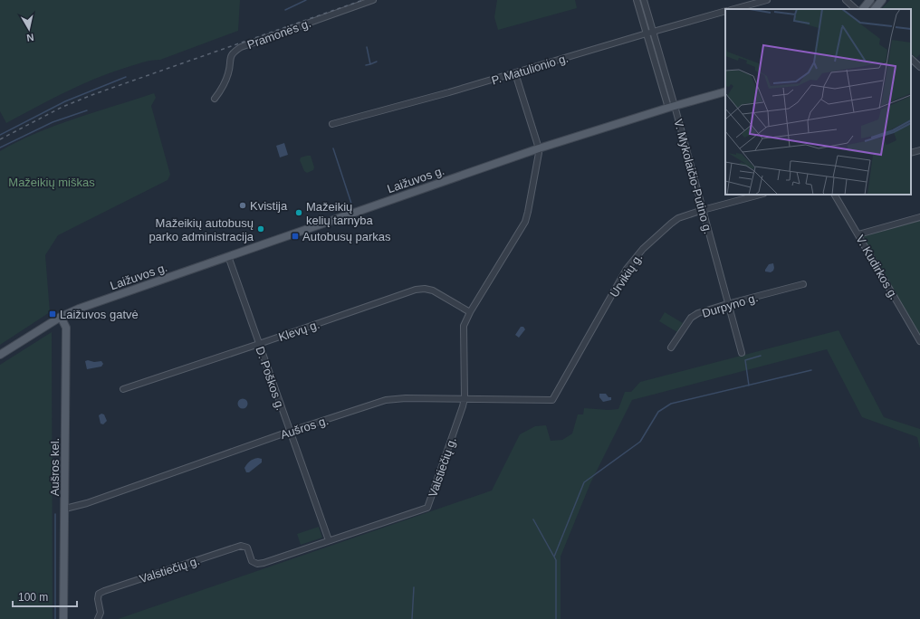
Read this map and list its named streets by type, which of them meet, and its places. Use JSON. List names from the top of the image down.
{
  "streets": {
    "main road": ["Laižuvos g.", "Aušros kel."],
    "street": [
      "Pramonės g.",
      "P. Matulionio g.",
      "V. Mykolaičio-Putino g.",
      "V. Kudirkos g.",
      "Urvikių g.",
      "Durpyno g.",
      "Klevų g.",
      "D. Poškos g.",
      "Aušros g.",
      "Valstiečių g."
    ]
  },
  "crossings": [
    ["P. Matulionio g.", "V. Mykolaičio-Putino g."],
    ["V. Mykolaičio-Putino g.", "Laižuvos g."],
    ["V. Mykolaičio-Putino g.", "Urvikių g."],
    ["V. Mykolaičio-Putino g.", "Durpyno g."],
    ["Laižuvos g.", "D. Poškos g."],
    ["Laižuvos g.", "Aušros kel."],
    ["Laižuvos g.", "Valstiečių g."],
    ["Urvikių g.", "Aušros g."],
    ["Klevų g.", "D. Poškos g."],
    ["Klevų g.", "Valstiečių g."],
    ["D. Poškos g.", "Aušros g."],
    ["D. Poškos g.", "Valstiečių g."],
    ["Aušros g.", "Aušros kel."],
    ["Aušros g.", "Valstiečių g."]
  ],
  "parks": ["Mažeikių miškas"],
  "places": {
    "other": ["Kvistija", "Mažeikių kelių tarnyba", "Mažeikių autobusų parko administracija"],
    "transit": ["Autobusų parkas", "Laižuvos gatvė"]
  },
  "scale_bar": "100 m",
  "north": "bottom"
}
